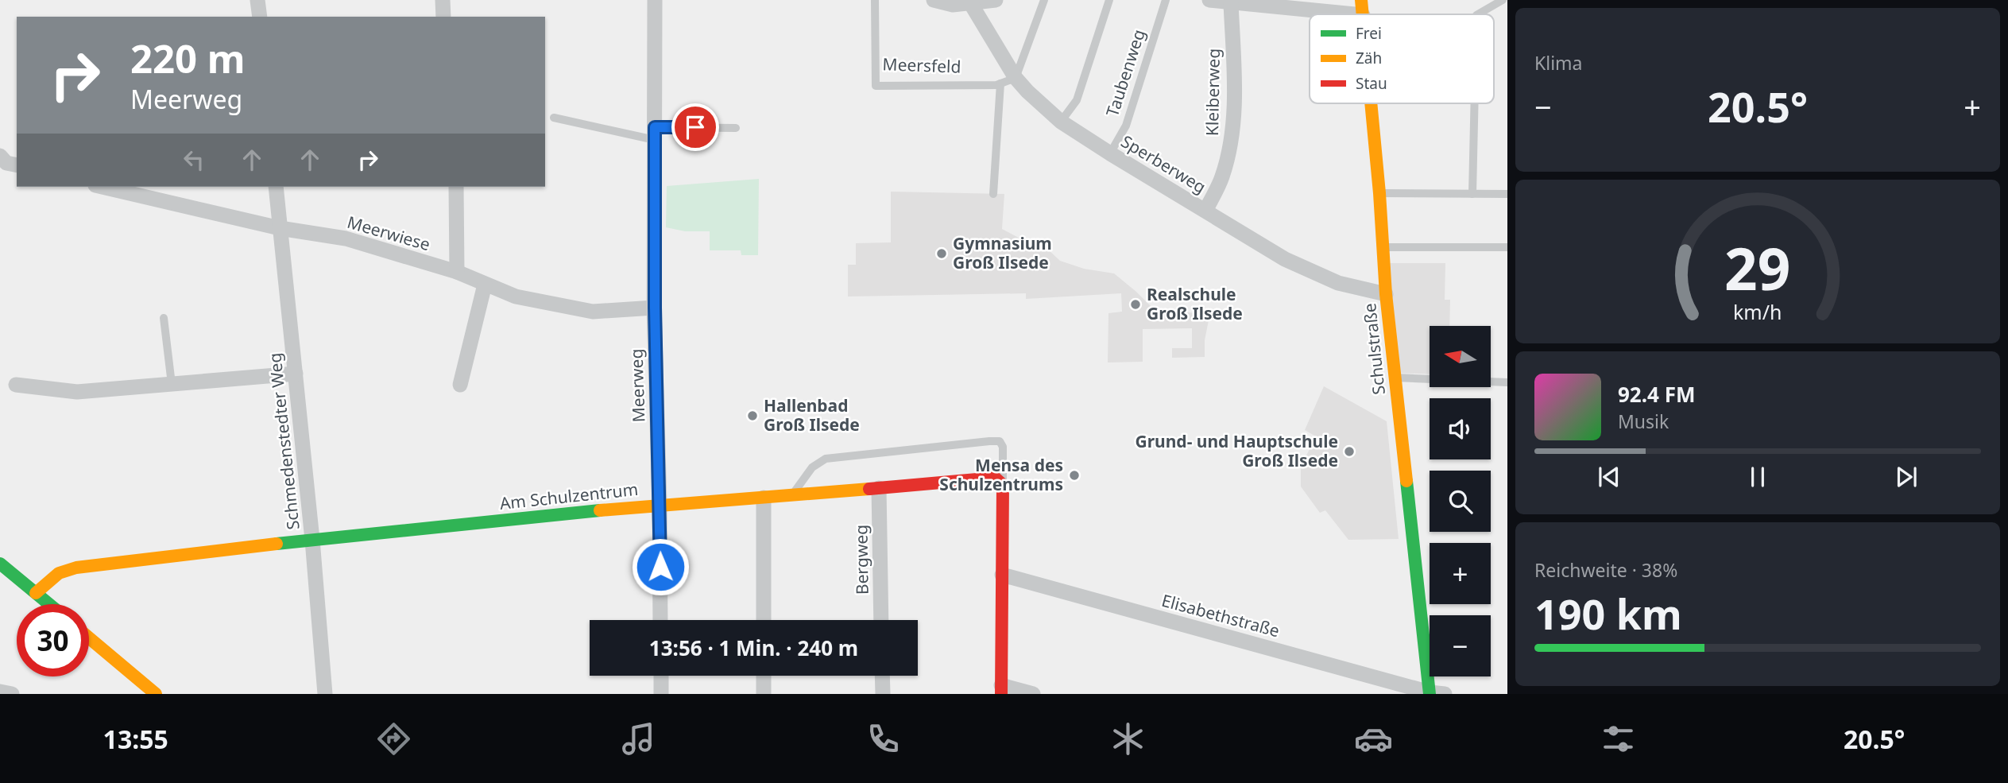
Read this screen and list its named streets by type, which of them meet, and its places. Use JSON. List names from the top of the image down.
{
  "streets": {
    "street": [
      "Kleiberweg",
      "Sperberweg",
      "Meerwiese",
      "Schulstraße",
      "Meerweg",
      "Schmedenstedter Weg",
      "Am Schulzentrum",
      "Bergweg",
      "Elisabethstraße"
    ],
    "lane": ["Meersfeld", "Taubenweg"]
  },
  "crossings": [
    ["Meersfeld", "Sperberweg"],
    ["Taubenweg", "Sperberweg"],
    ["Kleiberweg", "Sperberweg"],
    ["Sperberweg", "Schulstraße"],
    ["Meerwiese", "Meerweg"],
    ["Meerwiese", "Schmedenstedter Weg"],
    ["Schulstraße", "Elisabethstraße"],
    ["Meerweg", "Am Schulzentrum"],
    ["Schmedenstedter Weg", "Am Schulzentrum"],
    ["Am Schulzentrum", "Bergweg"]
  ],
  "places": [
    "Gymnasium Groß Ilsede",
    "Realschule Groß Ilsede",
    "Hallenbad Groß Ilsede",
    "Grund- und Hauptschule Groß Ilsede",
    "Mensa des Schulzentrums"
  ],
  "legend": ["Frei", "Zäh", "Stau"],
  "north": "left",
  "page": {
    "tile": [
      "Klima",
      ["Reichweite · 38%", "190 km"]
    ],
    "turn": ["220 m", "Meerweg"],
    "heat": ["−", "20.5°", "+"],
    "map_buttons": ["+", "−"],
    "song": ["92.4 FM", "Musik"],
    "limit": "30",
    "trip": "13:56 · 1 Min. · 240 m",
    "tabs": ["13:55", "20.5°"],
    "gauge": ["29", "km/h"]
  }
}
